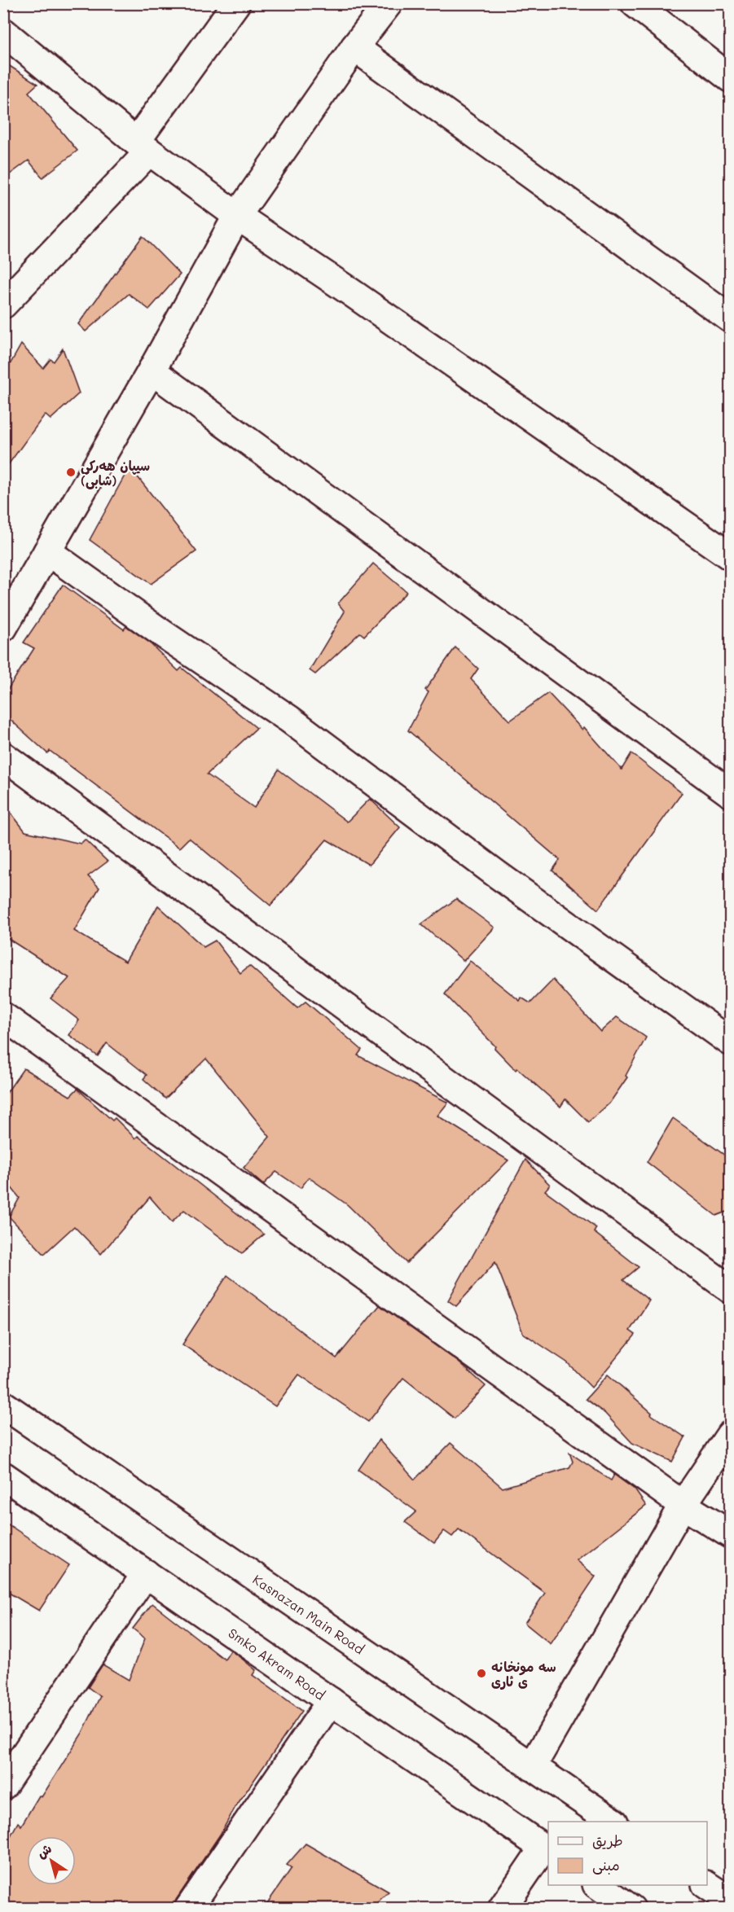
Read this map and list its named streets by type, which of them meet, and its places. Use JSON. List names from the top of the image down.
{
  "streets": {
    "street": ["Kasnazan Main Road", "Smko Akram Road"]
  },
  "places": ["سیپان هەرکی (شابی)", "سه مونخانه ی ئاری"],
  "legend": ["طريق", "مبنى"],
  "north": "top left"
}
